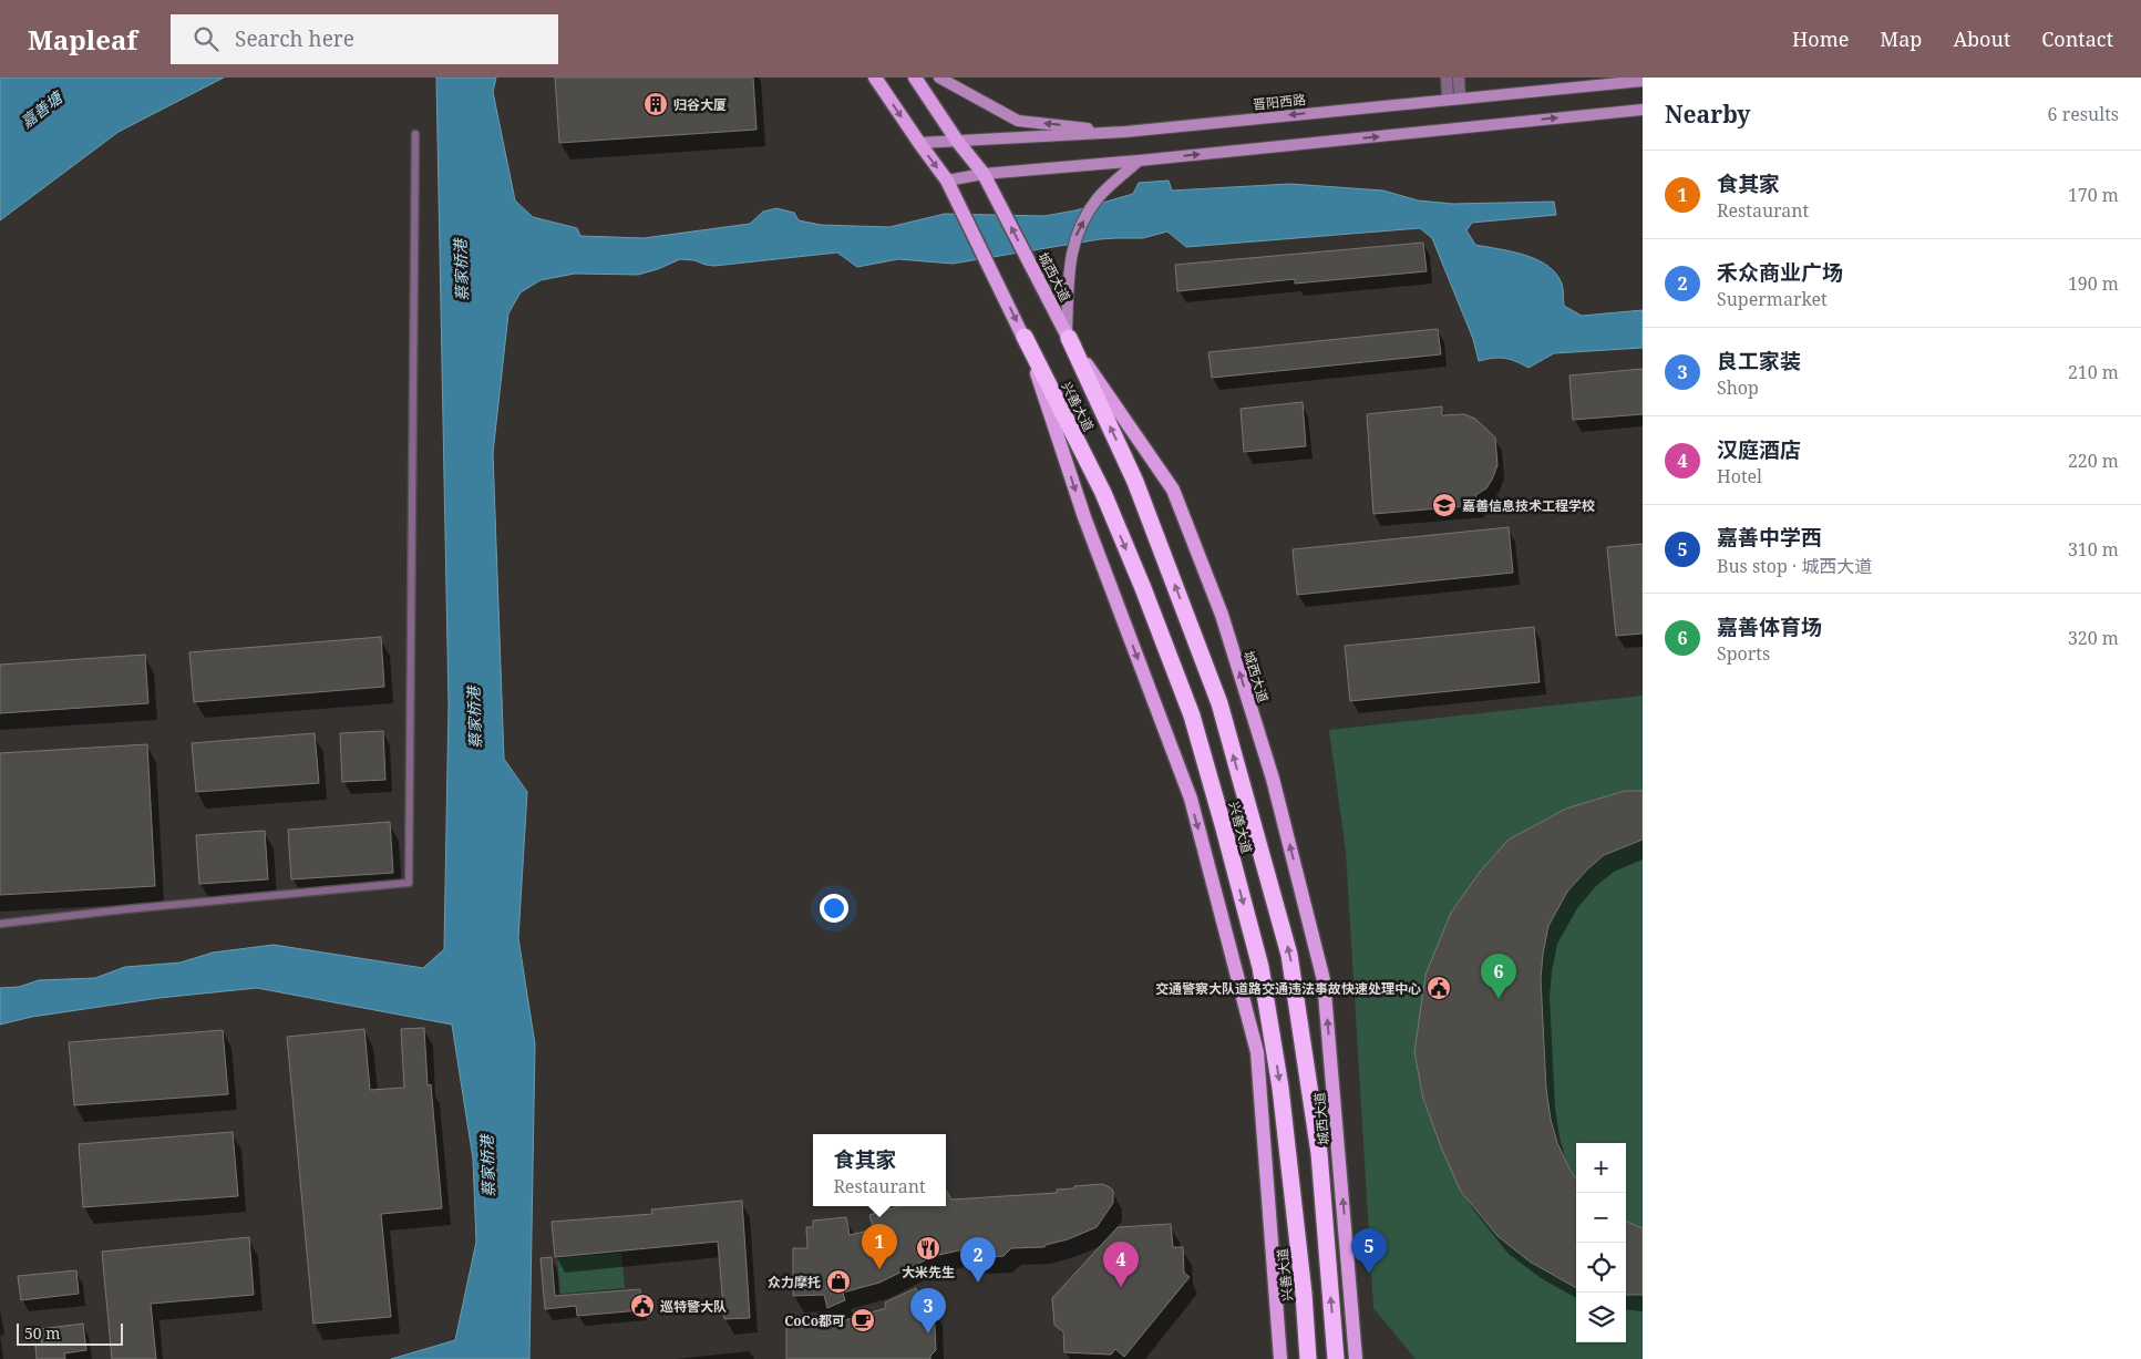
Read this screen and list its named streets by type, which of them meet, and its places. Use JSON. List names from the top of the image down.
{
  "streets": {
    "highway": ["兴善大道"],
    "main road": ["晋阳西路", "城西大道"]
  },
  "crossings": [
    ["晋阳西路", "城西大道"],
    ["城西大道", "兴善大道"]
  ],
  "water": ["嘉善塘", "蔡家桥港"],
  "places": {
    "building": ["归谷大厦"],
    "school or university": ["嘉善信息技术工程学校"],
    "public building": ["交通警察大队道路交通违法事故快速处理中心", "巡特警大队"],
    "restaurant": ["大米先生"],
    "shop": ["众力摩托"],
    "cafe": ["CoCo都可"]
  },
  "scale_bar": "50 m",
  "page": {
    "header": "Mapleaf",
    "search": "Search here",
    "nav": [
      "Home",
      "Map",
      "About",
      "Contact"
    ],
    "heading": ["Nearby", "6 results"],
    "list": [
      {
        "mark": "1",
        "name": "食其家",
        "note": "Restaurant",
        "value": "170 m"
      },
      {
        "mark": "2",
        "name": "禾众商业广场",
        "note": "Supermarket",
        "value": "190 m"
      },
      {
        "mark": "3",
        "name": "良工家装",
        "note": "Shop",
        "value": "210 m"
      },
      {
        "mark": "4",
        "name": "汉庭酒店",
        "note": "Hotel",
        "value": "220 m"
      },
      {
        "mark": "5",
        "name": "嘉善中学西",
        "note": "Bus stop · 城西大道",
        "value": "310 m"
      },
      {
        "mark": "6",
        "name": "嘉善体育场",
        "note": "Sports",
        "value": "320 m"
      }
    ],
    "pins": [
      "6",
      "1",
      "5",
      "2",
      "4",
      "3"
    ],
    "popup": ["食其家", "Restaurant"],
    "map_buttons": ["+", "−"],
    "scale": "50 m"
  }
}
